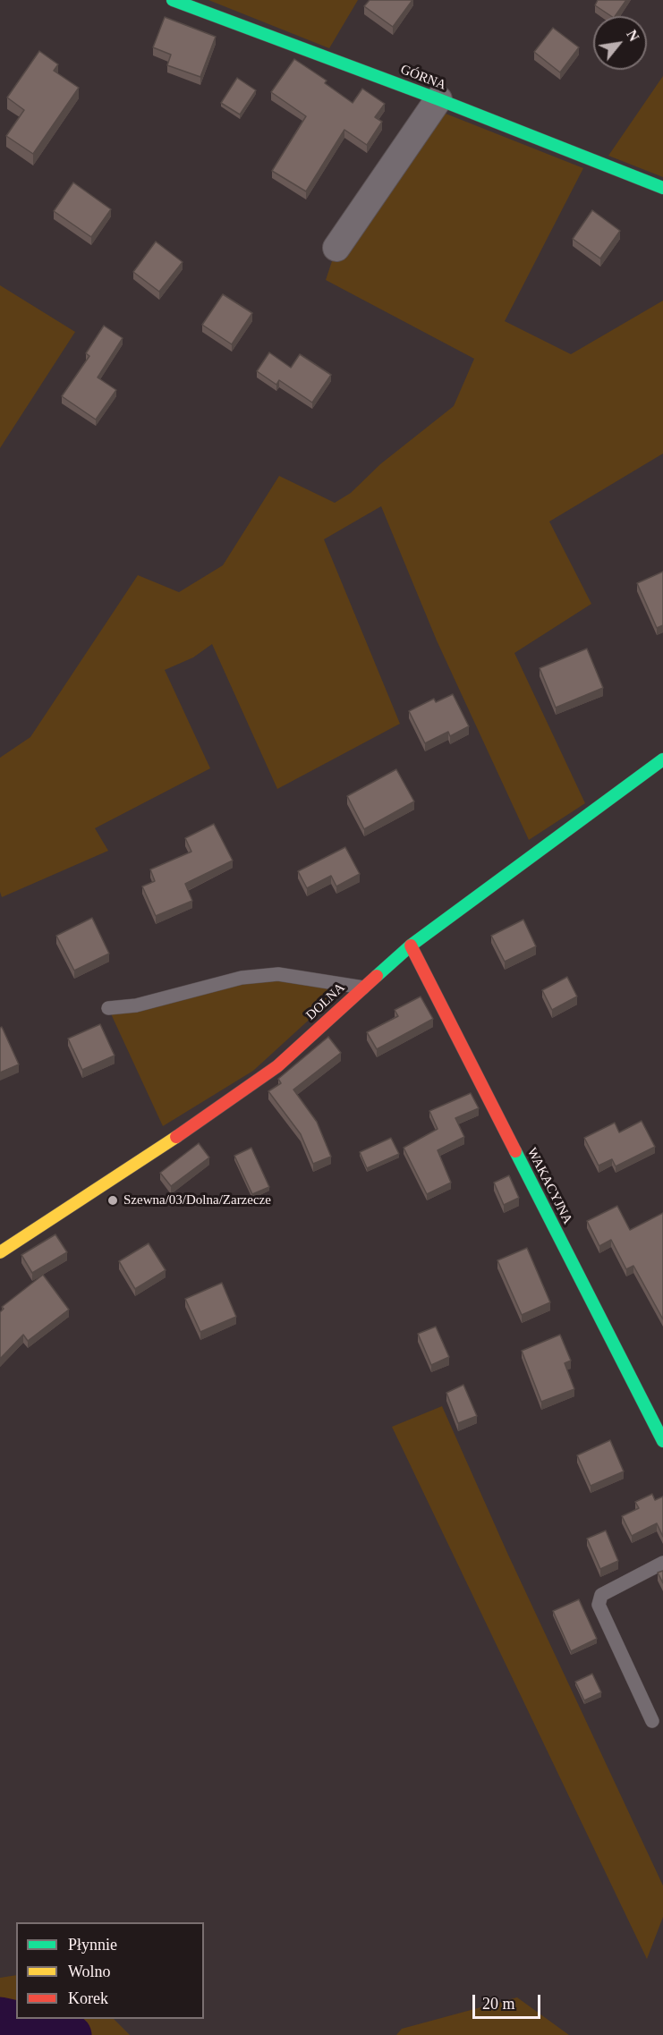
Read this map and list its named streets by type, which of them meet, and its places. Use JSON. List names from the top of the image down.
{
  "streets": {
    "street": ["GÓRNA", "DOLNA", "WAKACYJNA"]
  },
  "crossings": [
    ["DOLNA", "WAKACYJNA"]
  ],
  "places": ["Szewna/03/Dolna/Zarzecze"],
  "legend": ["Płynnie", "Wolno", "Korek"],
  "scale_bar": "20 m",
  "north": "top right"
}
